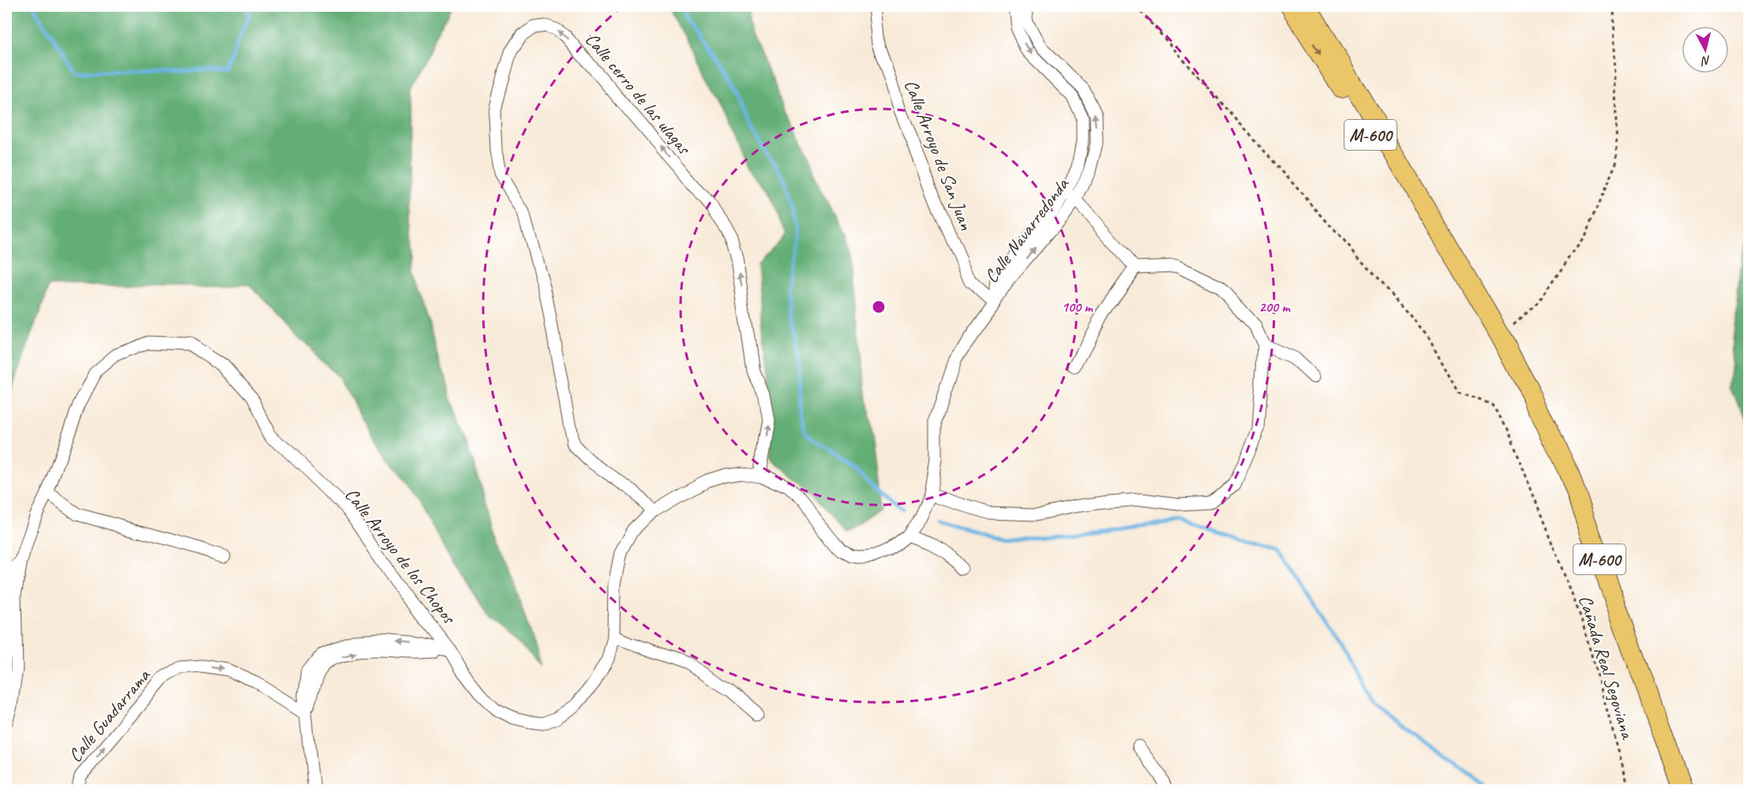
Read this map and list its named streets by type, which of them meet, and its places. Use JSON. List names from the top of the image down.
{
  "streets": {
    "highway": ["M-600"],
    "street": [
      "Calle cerro de las ulagas",
      "Calle Arroyo de San Juan",
      "Calle Navarredonda",
      "Calle Arroyo de los Chopos",
      "Calle Guadarrama"
    ],
    "path": ["Cañada Real Segoviana"]
  },
  "crossings": [
    ["Calle cerro de las ulagas", "Calle Navarredonda"],
    ["Calle Arroyo de San Juan", "Calle Navarredonda"],
    ["Calle Navarredonda", "Calle Arroyo de los Chopos"]
  ],
  "one_way": ["Calle Guadarrama"],
  "north": "bottom",
  "rings": ["100 m", "200 m"]
}
